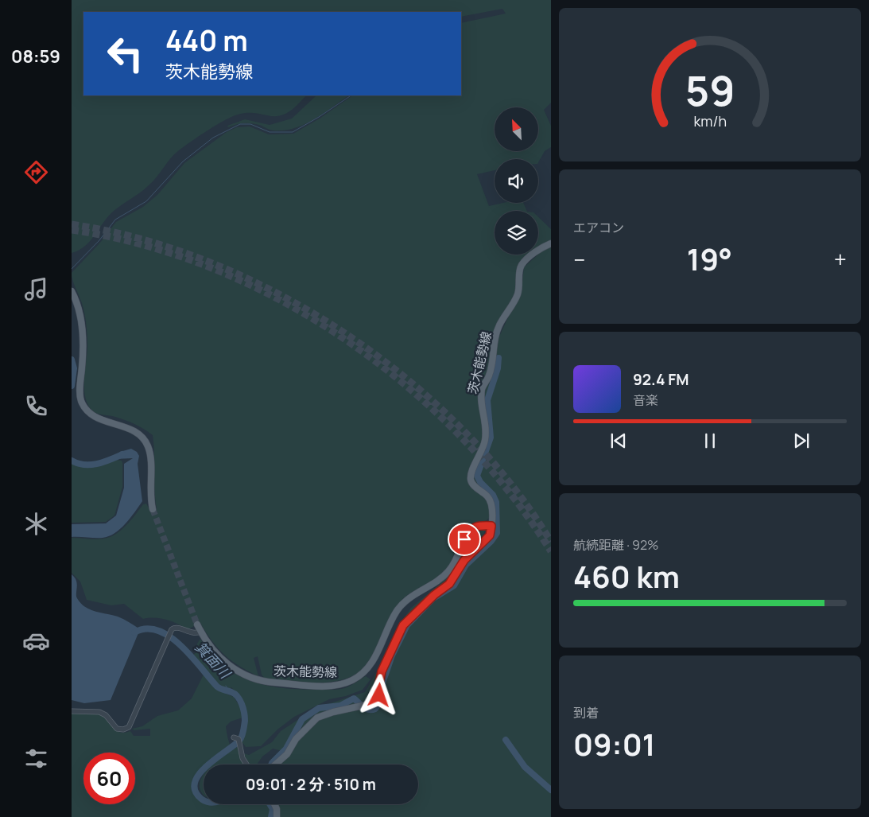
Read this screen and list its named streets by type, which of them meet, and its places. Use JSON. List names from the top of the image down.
{
  "streets": {
    "main road": ["茨木能勢線"]
  },
  "water": ["箕面川"],
  "north": "top left",
  "page": {
    "tabs": "08:59",
    "turn": ["440 m", "茨木能勢線"],
    "tile": [
      "エアコン",
      ["航続距離 · 92%", "460 km"],
      ["到着", "09:01"]
    ],
    "heat": ["−", "19°", "+"],
    "song": ["92.4 FM", "音楽"],
    "limit": "60",
    "trip": "09:01 · 2 分 · 510 m",
    "gauge": ["59", "km/h"]
  }
}
